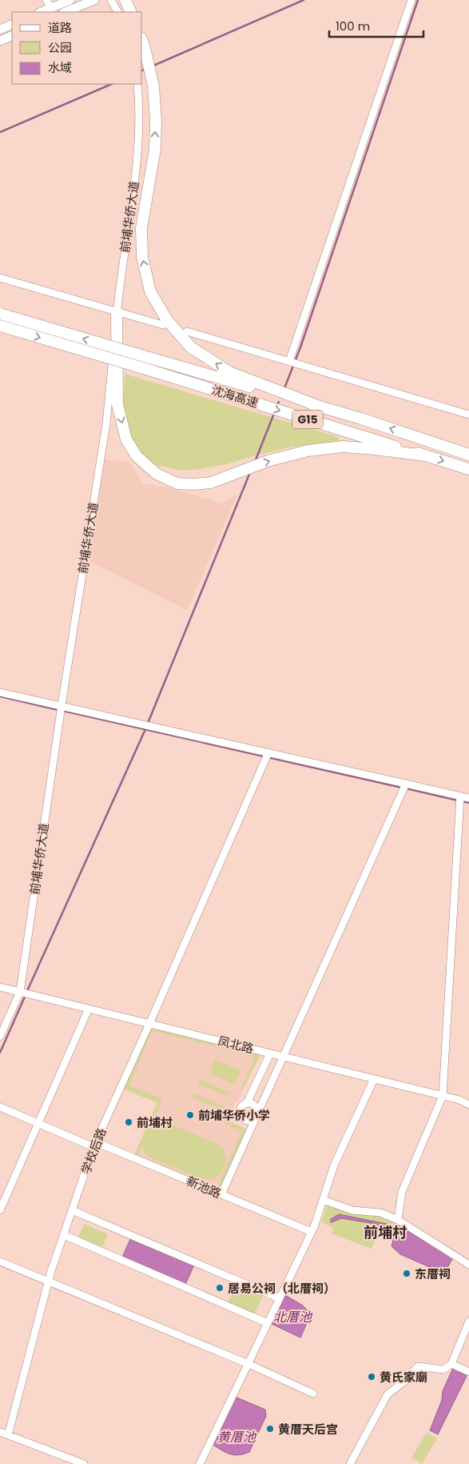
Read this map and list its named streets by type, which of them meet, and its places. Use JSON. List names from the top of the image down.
{
  "streets": {
    "highway": ["沈海高速", "G15"],
    "street": [
      "前埔华侨大道",
      "凤北路",
      "学校后路",
      "新池路"
    ]
  },
  "crossings": [
    ["前埔华侨大道", "凤北路"],
    ["凤北路", "学校后路"],
    ["学校后路", "新池路"]
  ],
  "districts": ["前埔村"],
  "water": ["北厝池", "黄厝池"],
  "places": [
    "前埔华侨小学",
    "前埔村",
    "东厝祠",
    "居易公祠（北厝祠）",
    "黄氏家廟",
    "黄厝天后宫"
  ],
  "legend": ["道路", "公园", "水域"],
  "scale_bar": "100 m"
}
